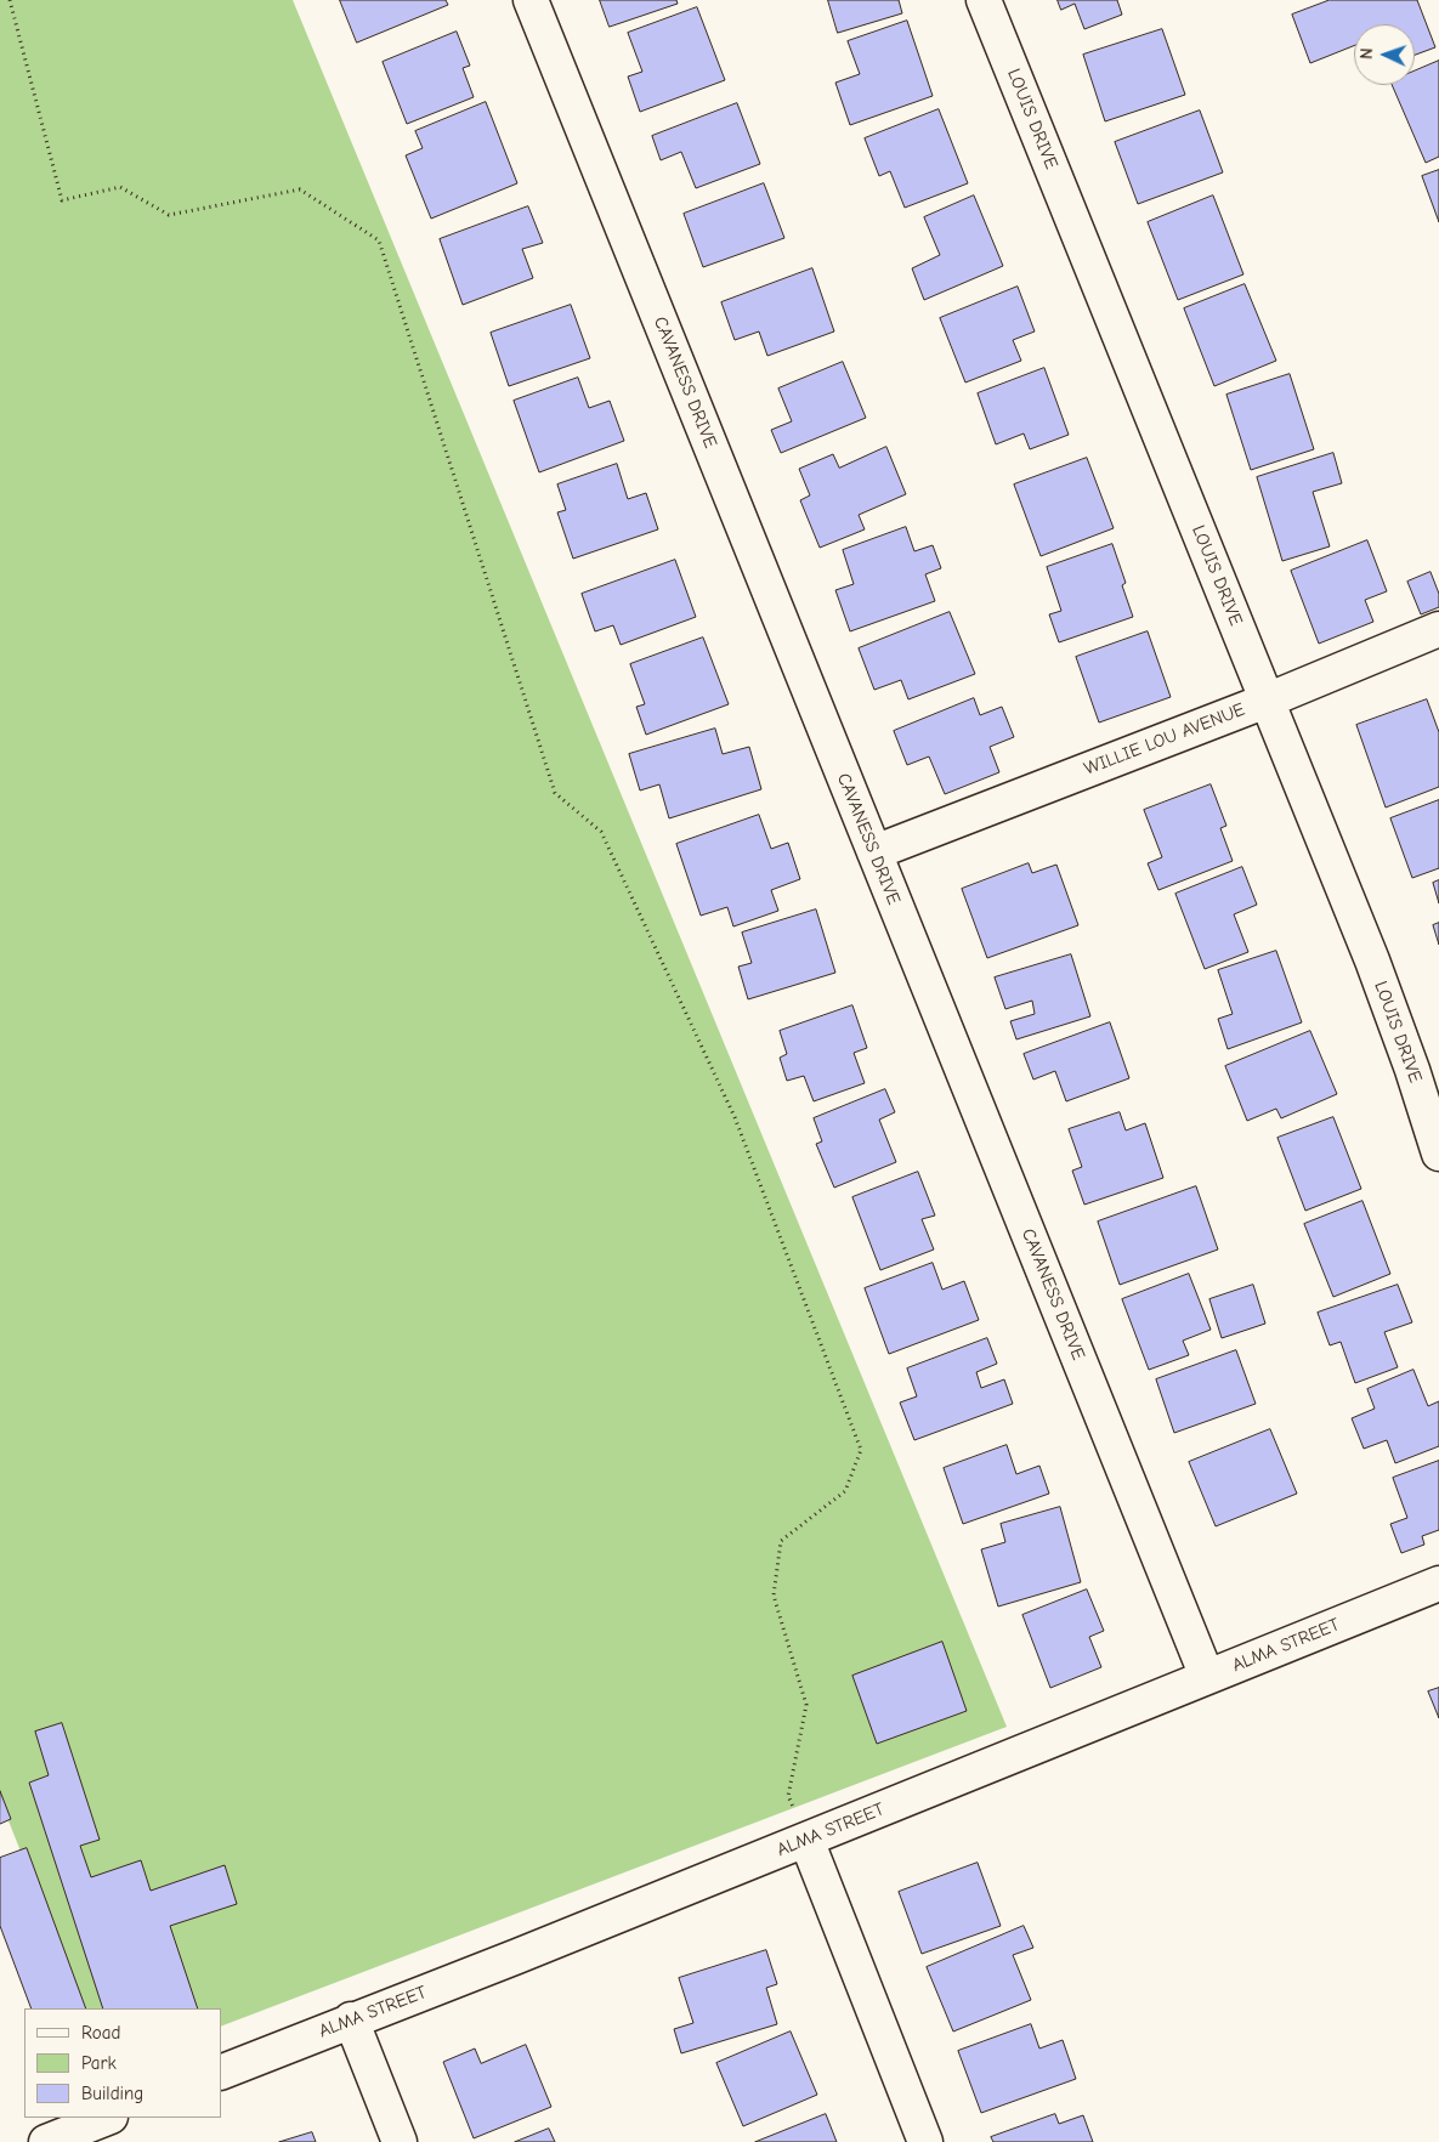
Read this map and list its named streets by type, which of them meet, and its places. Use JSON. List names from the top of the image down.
{
  "streets": {
    "street": [
      "LOUIS DRIVE",
      "CAVANESS DRIVE",
      "WILLIE LOU AVENUE",
      "ALMA STREET"
    ]
  },
  "crossings": [
    ["LOUIS DRIVE", "WILLIE LOU AVENUE"],
    ["CAVANESS DRIVE", "WILLIE LOU AVENUE"],
    ["CAVANESS DRIVE", "ALMA STREET"]
  ],
  "legend": ["Road", "Park", "Building"],
  "north": "left"
}
